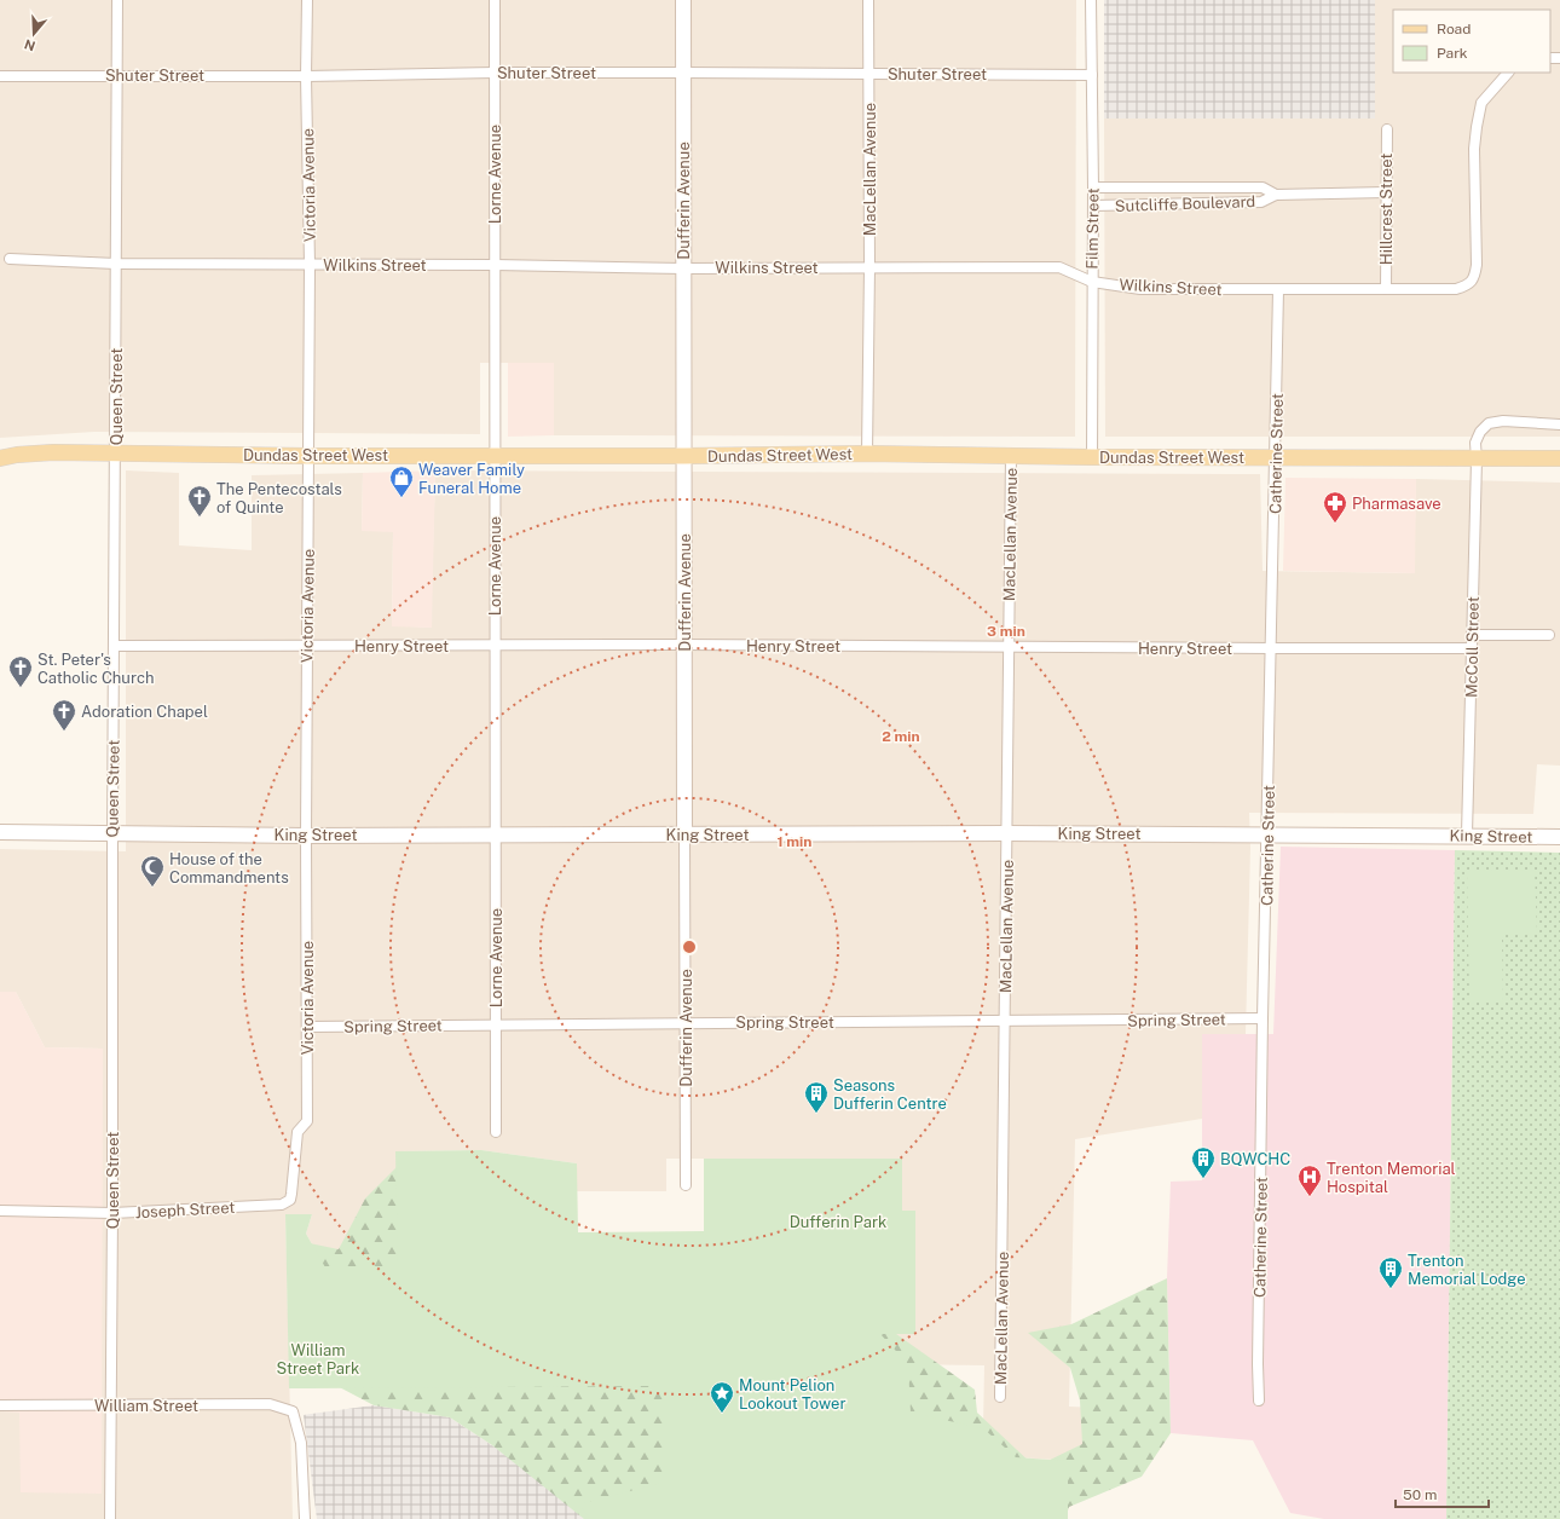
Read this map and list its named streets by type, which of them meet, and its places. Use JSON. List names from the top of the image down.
{
  "streets": {
    "main road": ["Dundas Street West"],
    "street": [
      "Shuter Street",
      "MacLellan Avenue",
      "Lorne Avenue",
      "Victoria Avenue",
      "Dufferin Avenue",
      "Sutcliffe Boulevard",
      "Hillcrest Street",
      "Film Street",
      "Wilkins Street",
      "Queen Street",
      "Catherine Street",
      "Henry Street",
      "McColl Street",
      "King Street",
      "Spring Street",
      "Joseph Street",
      "William Street"
    ]
  },
  "crossings": [
    ["Shuter Street", "MacLellan Avenue"],
    ["Shuter Street", "Lorne Avenue"],
    ["Shuter Street", "Victoria Avenue"],
    ["Shuter Street", "Dufferin Avenue"],
    ["Shuter Street", "Film Street"],
    ["Shuter Street", "Queen Street"],
    ["MacLellan Avenue", "Wilkins Street"],
    ["MacLellan Avenue", "Dundas Street West"],
    ["MacLellan Avenue", "Henry Street"],
    ["MacLellan Avenue", "King Street"],
    ["MacLellan Avenue", "Spring Street"],
    ["Lorne Avenue", "Wilkins Street"],
    ["Lorne Avenue", "Dundas Street West"],
    ["Lorne Avenue", "Henry Street"],
    ["Lorne Avenue", "King Street"],
    ["Lorne Avenue", "Spring Street"],
    ["Victoria Avenue", "Wilkins Street"],
    ["Victoria Avenue", "Dundas Street West"],
    ["Victoria Avenue", "Henry Street"],
    ["Victoria Avenue", "King Street"],
    ["Victoria Avenue", "Spring Street"],
    ["Victoria Avenue", "Joseph Street"],
    ["Dufferin Avenue", "Wilkins Street"],
    ["Dufferin Avenue", "Dundas Street West"],
    ["Dufferin Avenue", "Henry Street"],
    ["Dufferin Avenue", "King Street"],
    ["Dufferin Avenue", "Spring Street"],
    ["Sutcliffe Boulevard", "Hillcrest Street"],
    ["Sutcliffe Boulevard", "Film Street"],
    ["Hillcrest Street", "Wilkins Street"],
    ["Film Street", "Wilkins Street"],
    ["Film Street", "Dundas Street West"],
    ["Wilkins Street", "Queen Street"],
    ["Wilkins Street", "Catherine Street"],
    ["Queen Street", "Dundas Street West"],
    ["Queen Street", "Henry Street"],
    ["Queen Street", "King Street"],
    ["Queen Street", "Joseph Street"],
    ["Queen Street", "William Street"],
    ["Catherine Street", "Dundas Street West"],
    ["Catherine Street", "Henry Street"],
    ["Catherine Street", "King Street"],
    ["Catherine Street", "Spring Street"],
    ["Dundas Street West", "McColl Street"],
    ["Henry Street", "McColl Street"],
    ["McColl Street", "King Street"]
  ],
  "parks": ["Dufferin Park", "William Street Park"],
  "places": {
    "shop": ["Weaver Family Funeral Home"],
    "church": ["The Pentecostals of Quinte", "St. Peter's Catholic Church", "Adoration Chapel"],
    "pharmacy": ["Pharmasave"],
    "mosque": ["House of the Commandments"],
    "building": ["Seasons Dufferin Centre", "BQWCHC", "Trenton Memorial Lodge"],
    "hospital": ["Trenton Memorial Hospital"],
    "place": ["Mount Pelion Lookout Tower"]
  },
  "legend": ["Road", "Park"],
  "scale_bar": "50 m",
  "north": "bottom",
  "rings": ["3 min", "2 min", "1 min"]
}
